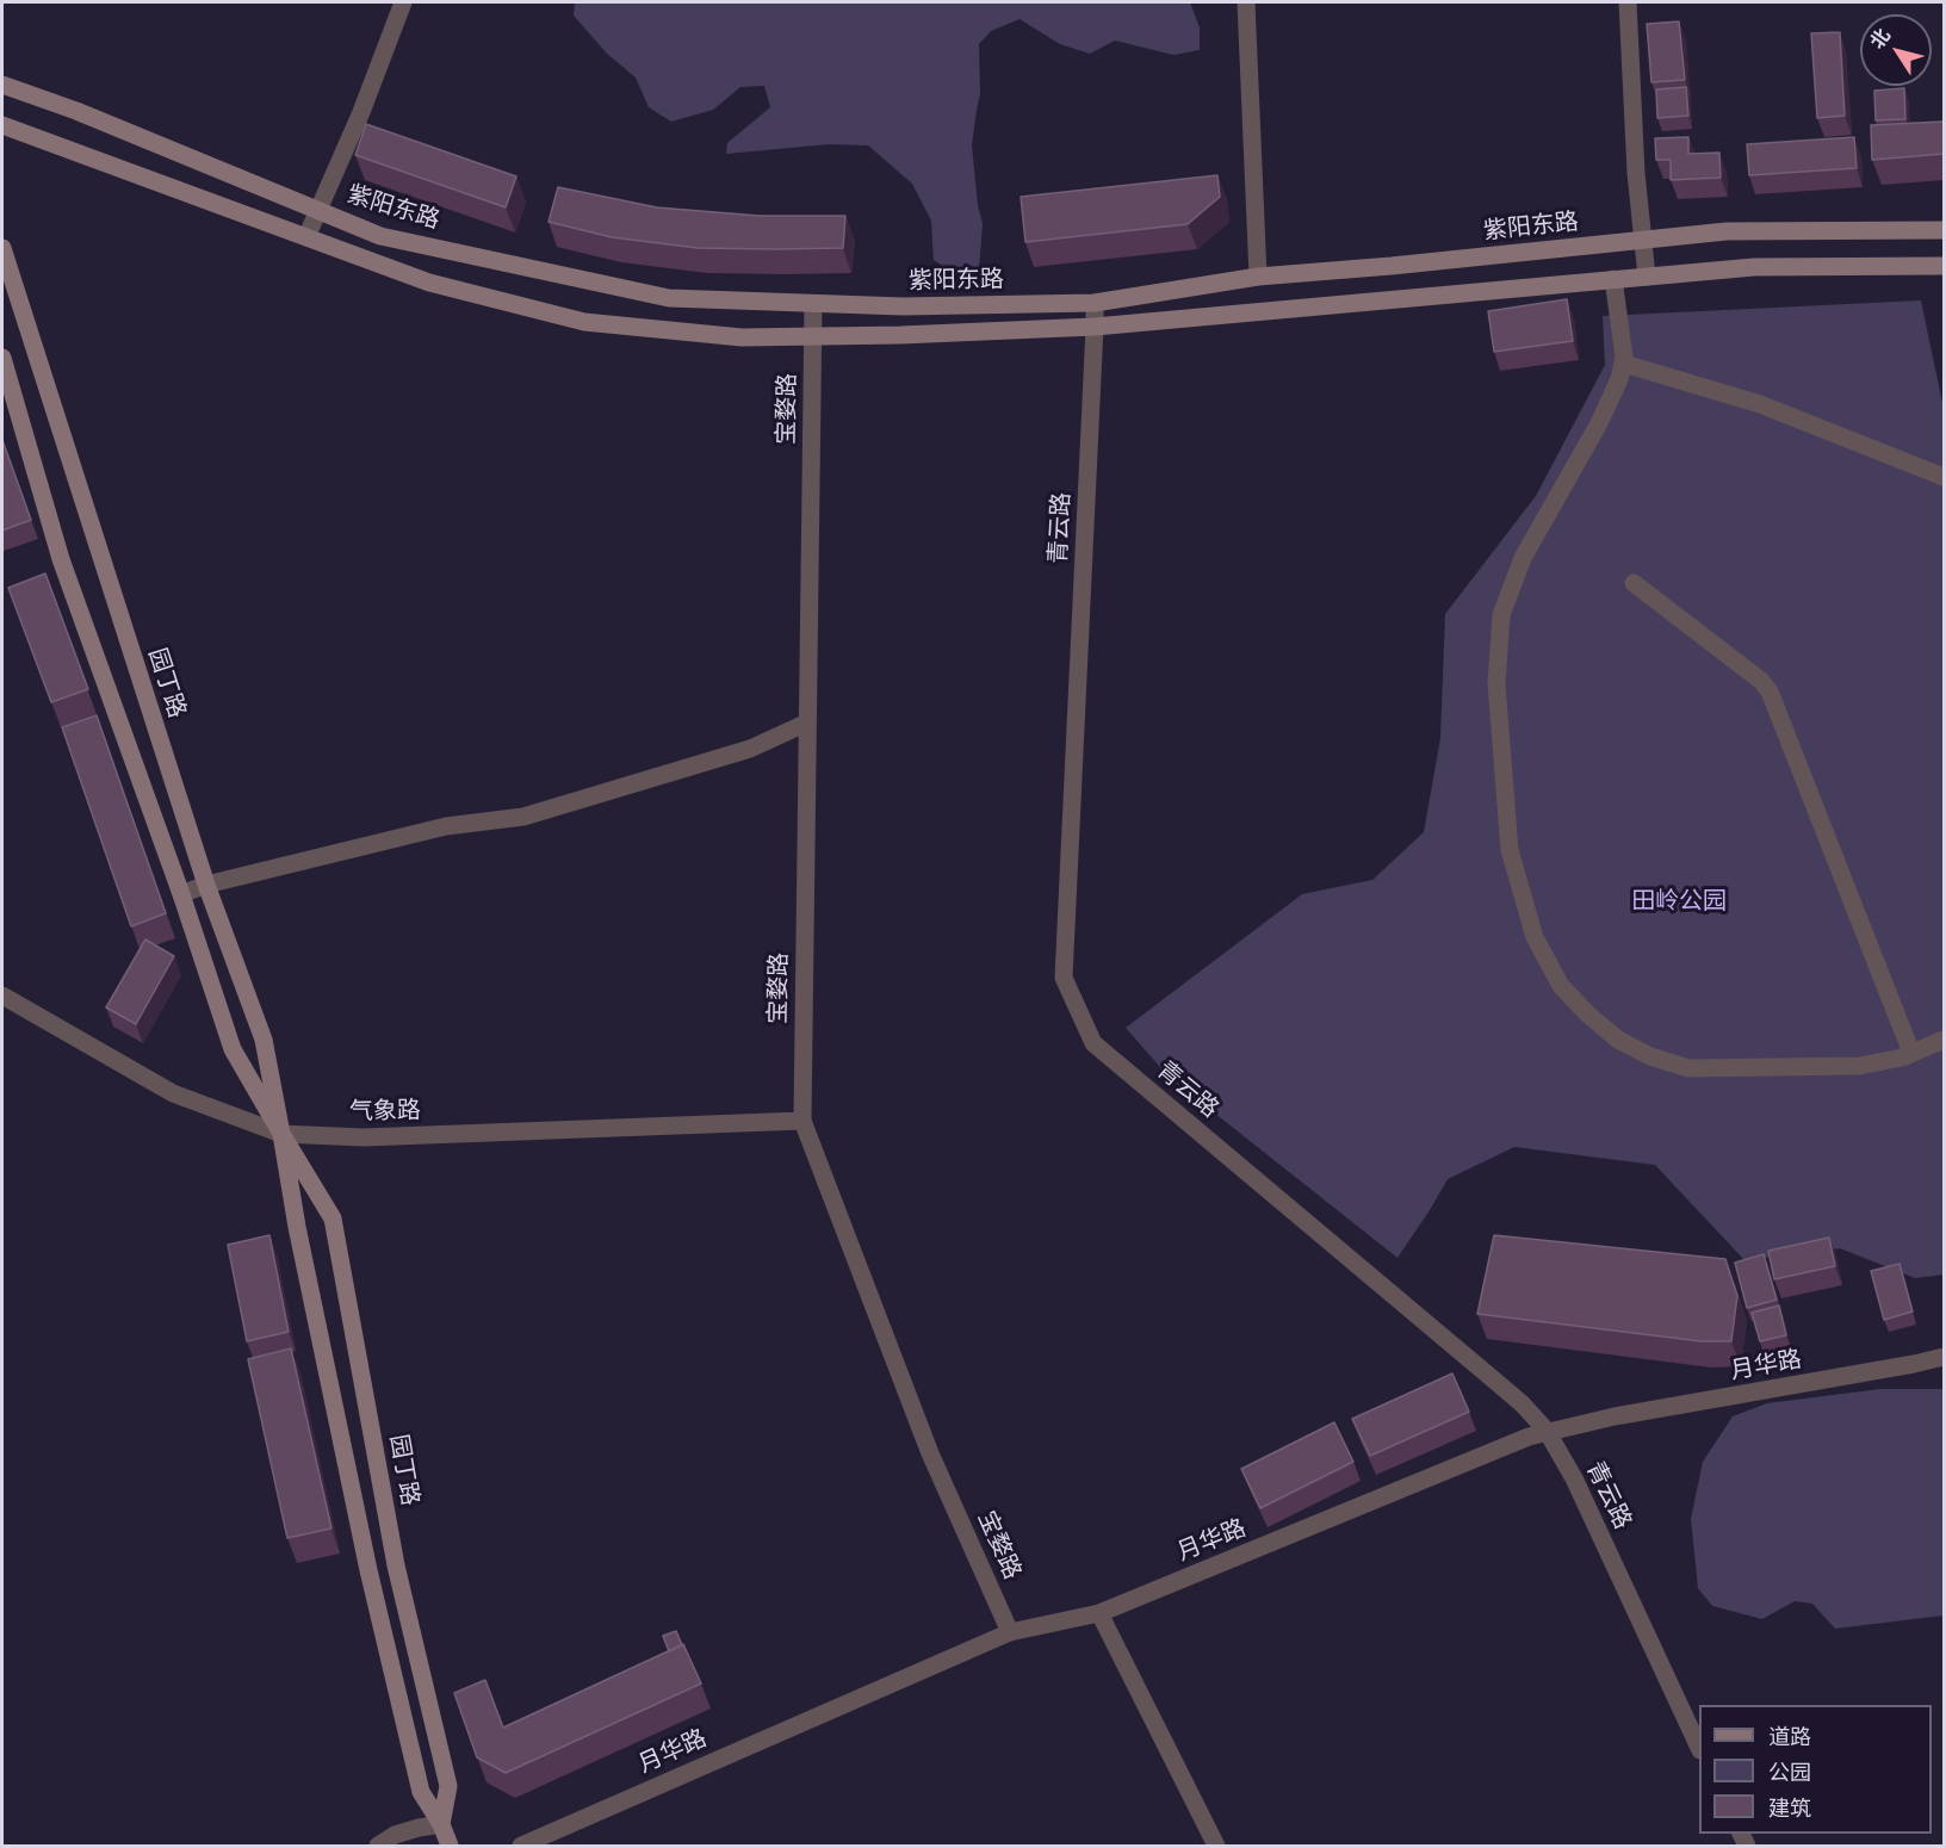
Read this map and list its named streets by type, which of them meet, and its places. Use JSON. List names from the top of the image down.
{
  "streets": {
    "main road": ["紫阳东路", "园丁路"],
    "street": [
      "宝婺路",
      "青云路",
      "气象路",
      "月华路"
    ]
  },
  "crossings": [
    ["紫阳东路", "宝婺路"],
    ["紫阳东路", "青云路"],
    ["宝婺路", "气象路"],
    ["宝婺路", "月华路"],
    ["青云路", "月华路"],
    ["园丁路", "气象路"]
  ],
  "parks": ["田岭公园"],
  "legend": ["道路", "公园", "建筑"],
  "north": "top left"
}
